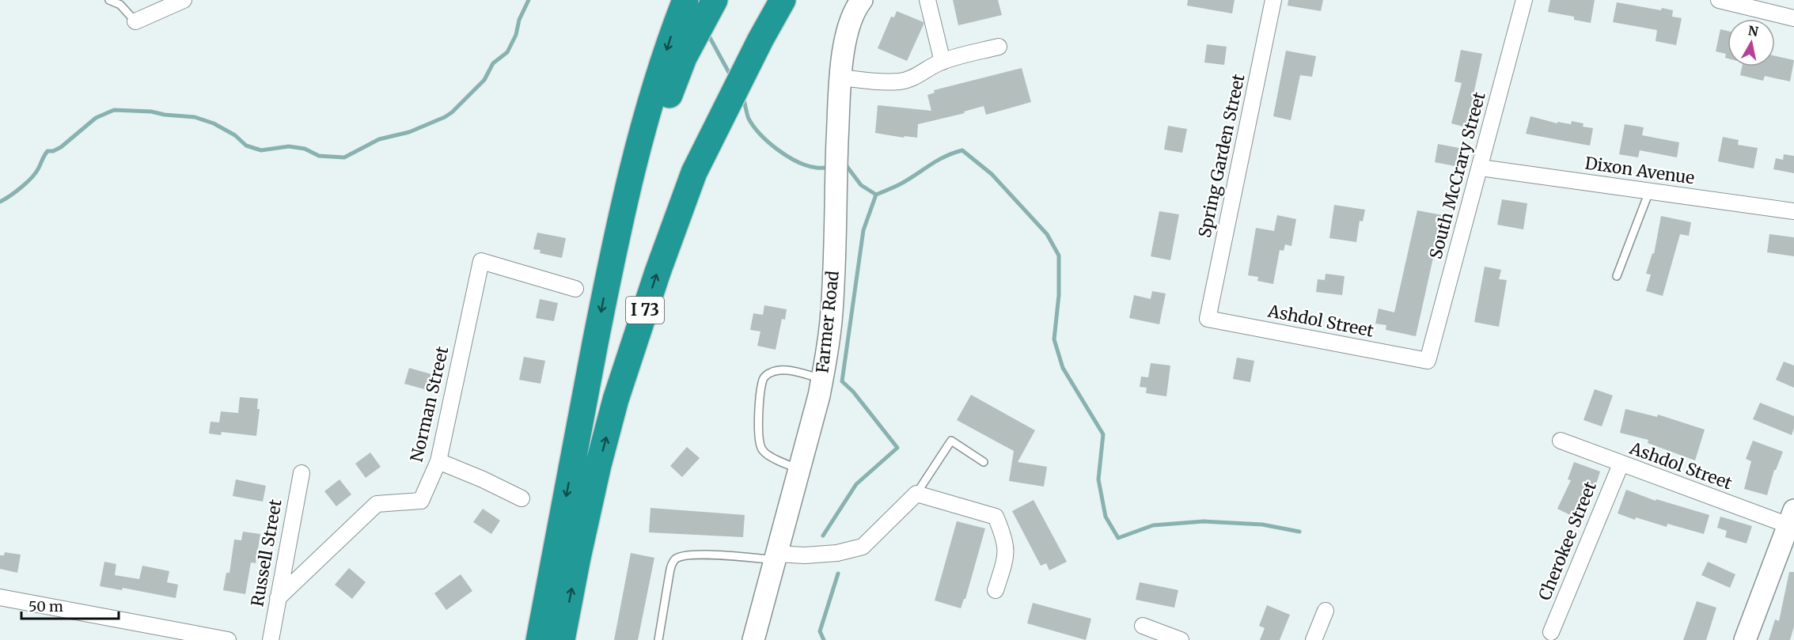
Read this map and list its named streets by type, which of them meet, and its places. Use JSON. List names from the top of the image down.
{
  "streets": {
    "highway": ["I 73"],
    "street": [
      "Spring Garden Street",
      "Dixon Avenue",
      "South McCrary Street",
      "Ashdol Street",
      "Farmer Road",
      "Norman Street",
      "Cherokee Street",
      "Russell Street"
    ]
  },
  "crossings": [
    ["Spring Garden Street", "Ashdol Street"],
    ["Dixon Avenue", "South McCrary Street"],
    ["South McCrary Street", "Ashdol Street"],
    ["Ashdol Street", "Cherokee Street"],
    ["Norman Street", "Russell Street"]
  ],
  "scale_bar": "50 m",
  "north": "top"
}
